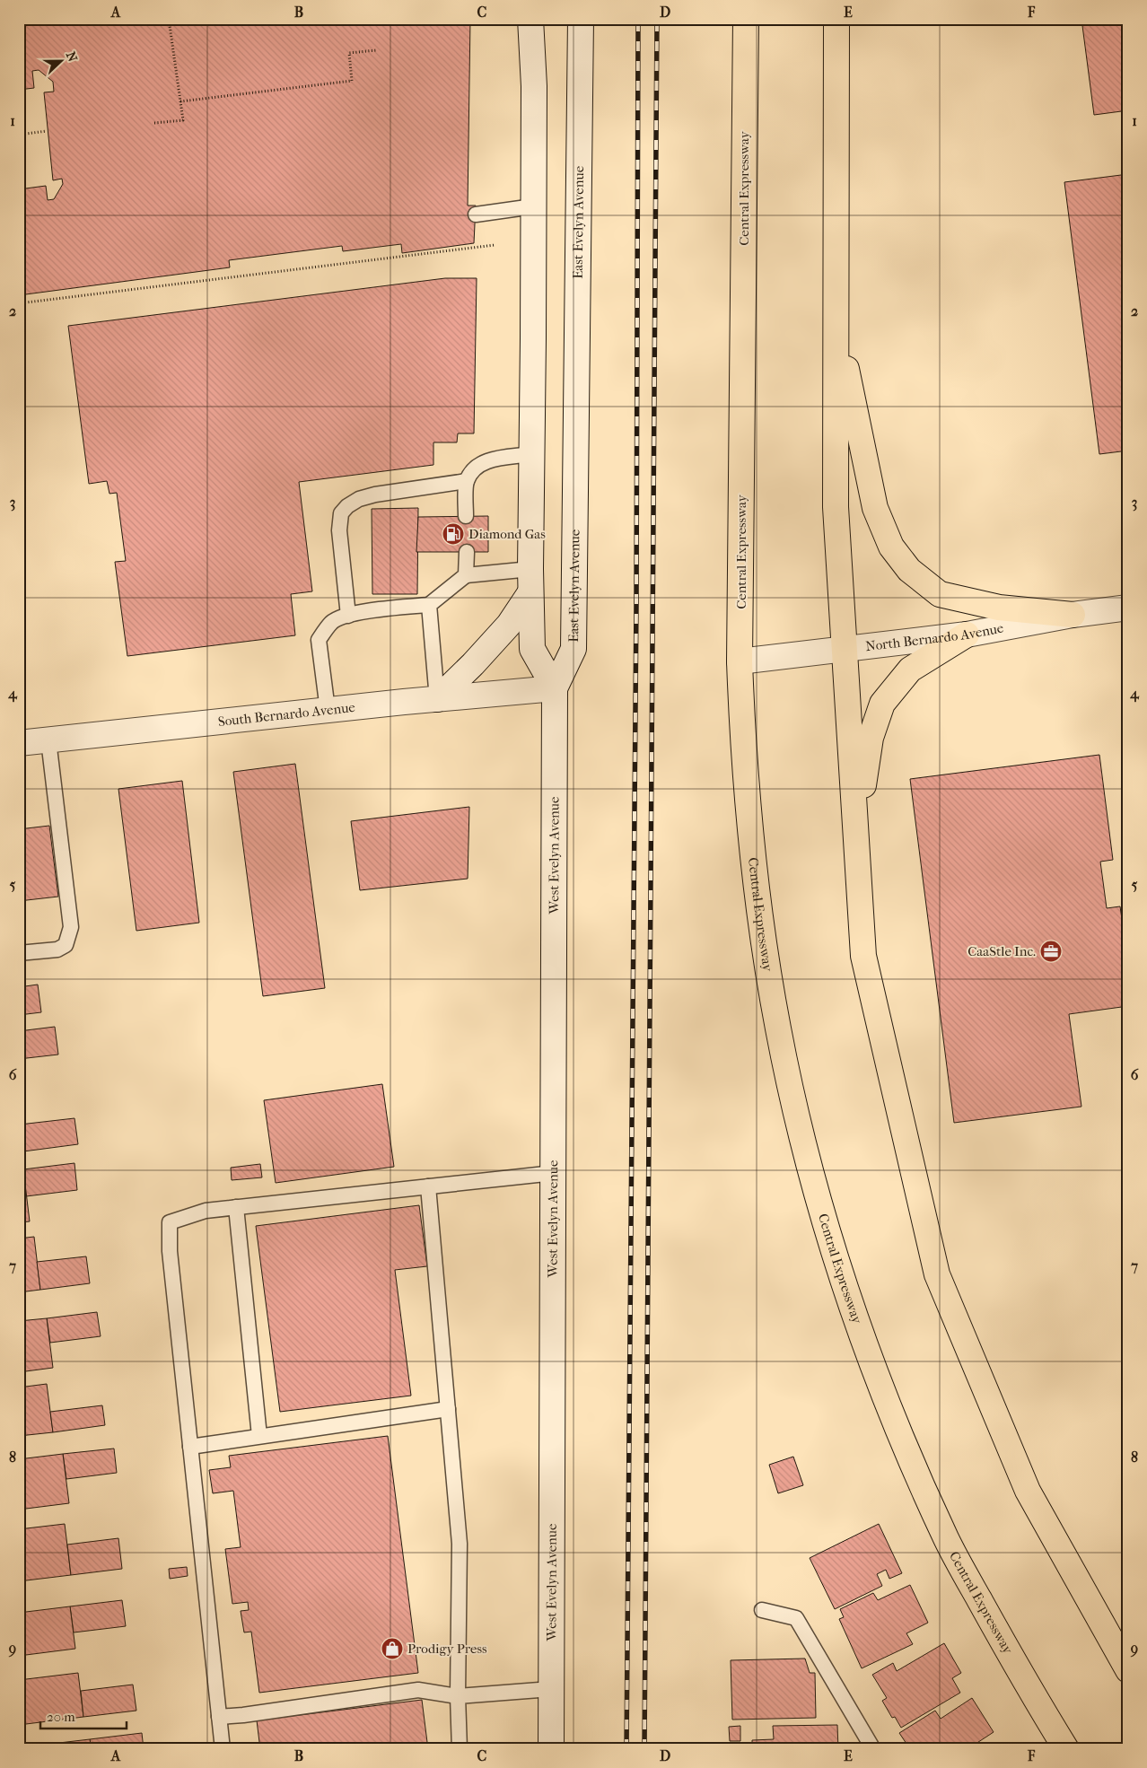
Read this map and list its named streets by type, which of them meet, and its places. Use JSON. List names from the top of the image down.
{
  "streets": {
    "highway": ["Central Expressway"],
    "main road": [
      "East Evelyn Avenue",
      "North Bernardo Avenue",
      "South Bernardo Avenue",
      "West Evelyn Avenue"
    ]
  },
  "crossings": [
    ["Central Expressway", "North Bernardo Avenue"],
    ["East Evelyn Avenue", "South Bernardo Avenue"],
    ["East Evelyn Avenue", "West Evelyn Avenue"],
    ["South Bernardo Avenue", "West Evelyn Avenue"]
  ],
  "places": {
    "fuel station": ["Diamond Gas"],
    "office": ["CaaStle Inc."],
    "shop": ["Prodigy Press"]
  },
  "scale_bar": "20 m",
  "north": "right",
  "grid": {
    "columns": [
      "A",
      "B",
      "C",
      "D",
      "E",
      "F"
    ],
    "rows": [
      "1",
      "2",
      "3",
      "4",
      "5",
      "6",
      "7",
      "8",
      "9"
    ]
  }
}
